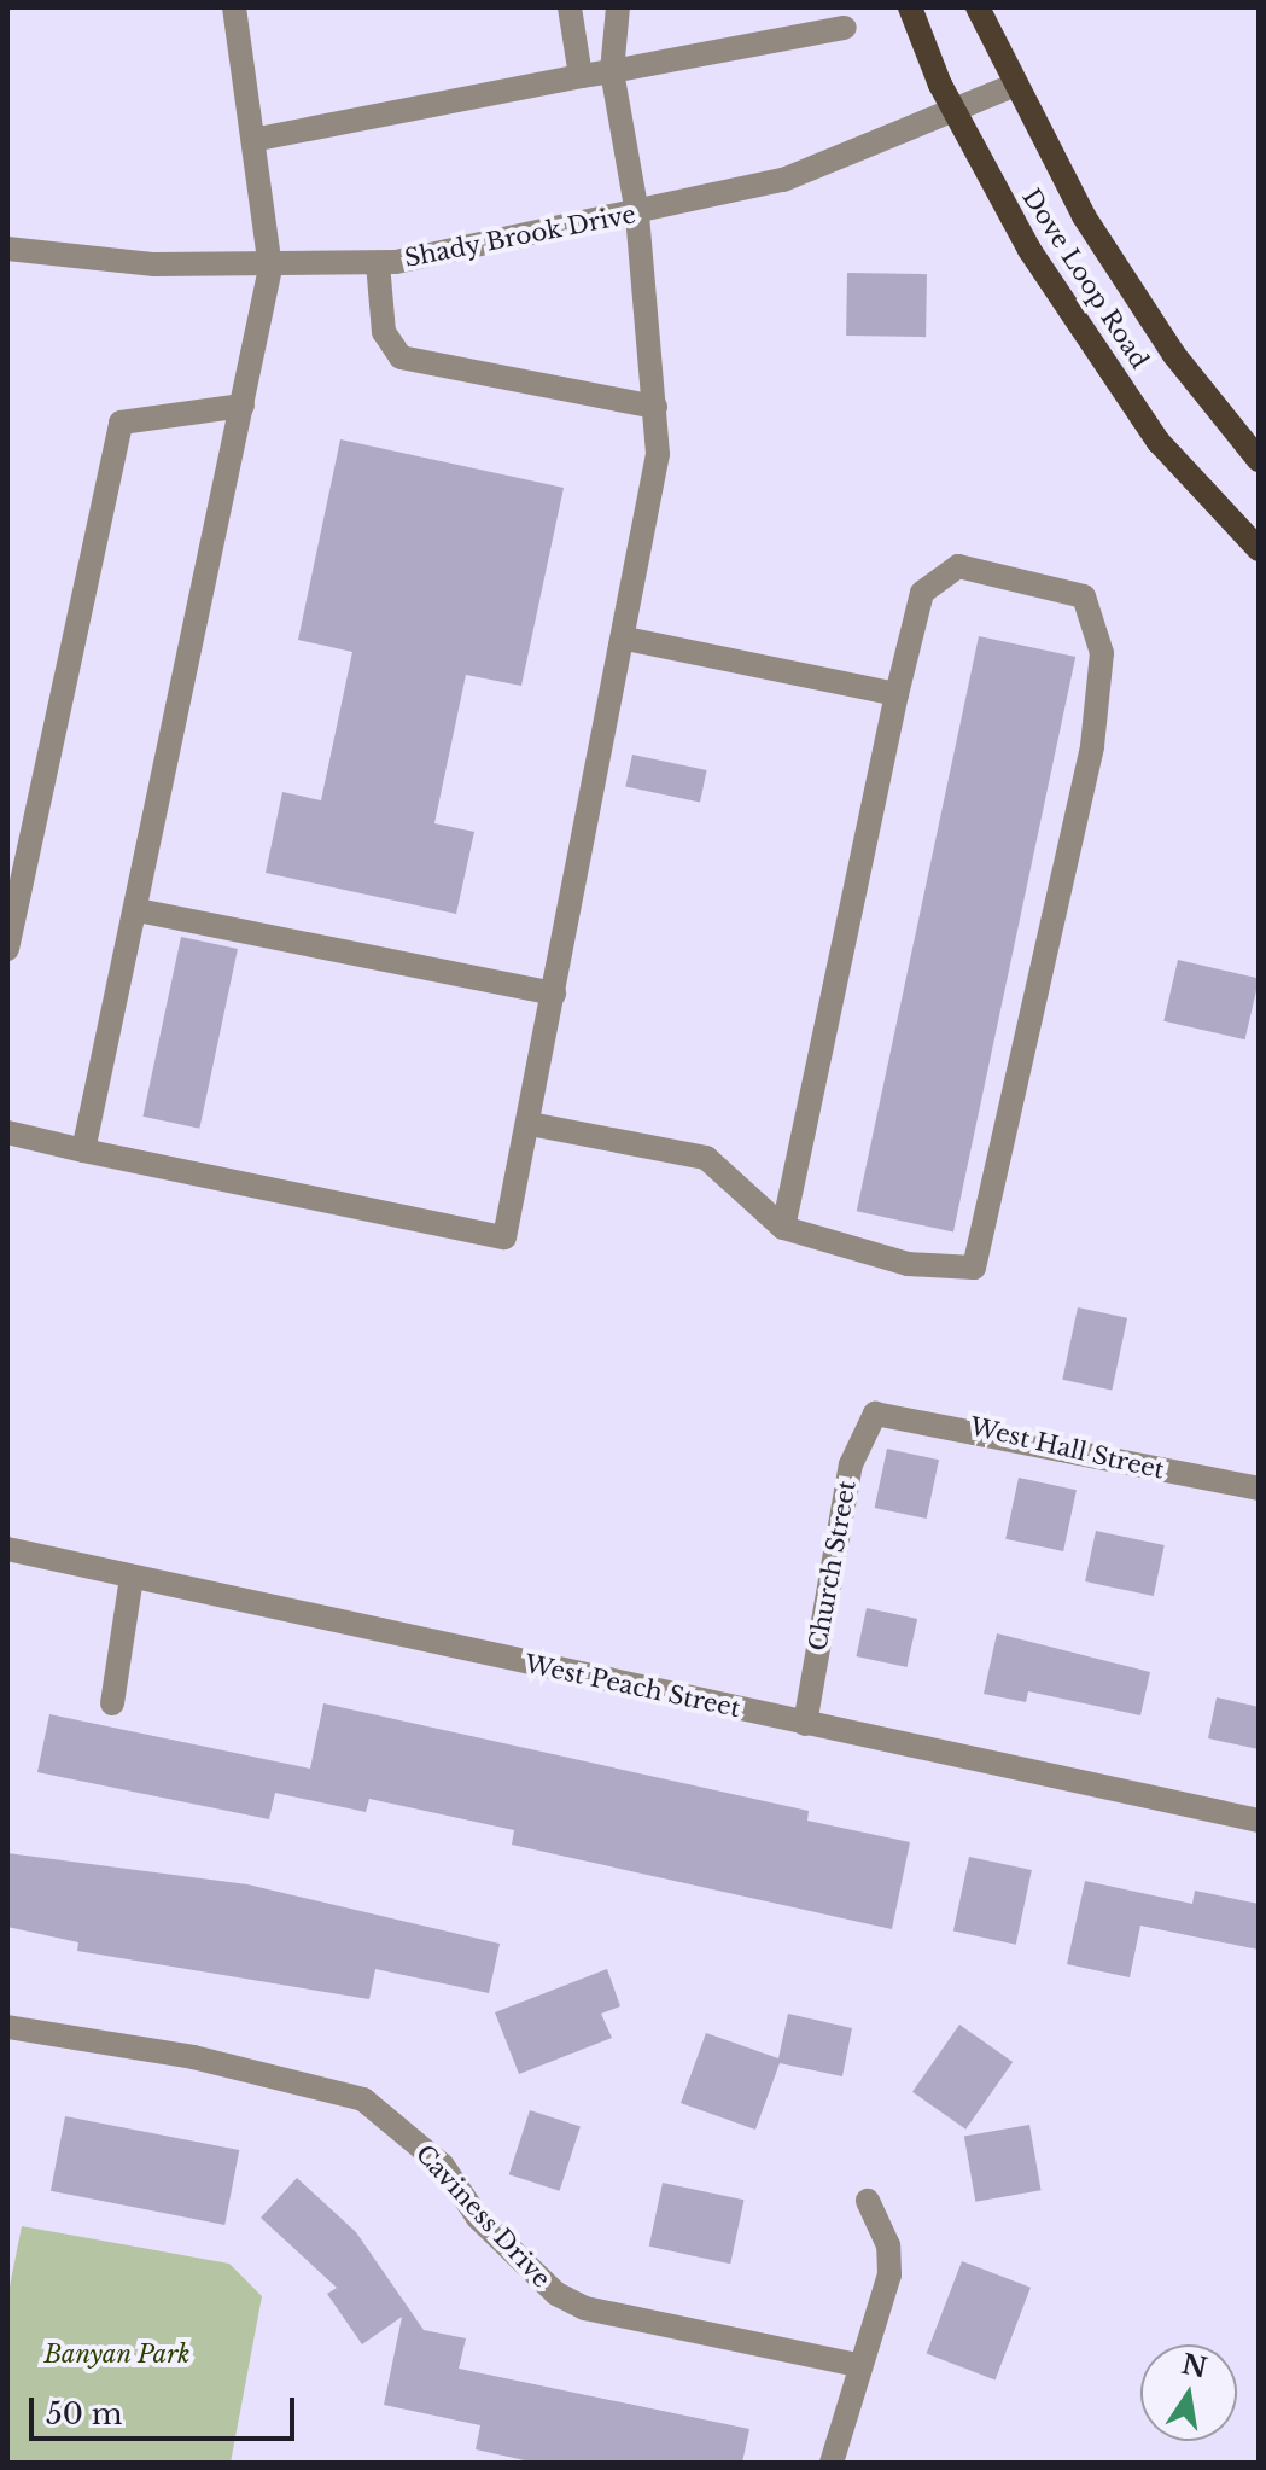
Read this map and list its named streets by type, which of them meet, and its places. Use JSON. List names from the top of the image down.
{
  "streets": {
    "main road": ["Dove Loop Road"],
    "street": [
      "Shady Brook Drive",
      "West Hall Street",
      "Church Street",
      "West Peach Street",
      "Caviness Drive"
    ]
  },
  "crossings": [
    ["Shady Brook Drive", "Dove Loop Road"],
    ["West Hall Street", "Church Street"],
    ["Church Street", "West Peach Street"]
  ],
  "parks": ["Banyan Park"],
  "scale_bar": "50 m",
  "north": "top"
}
